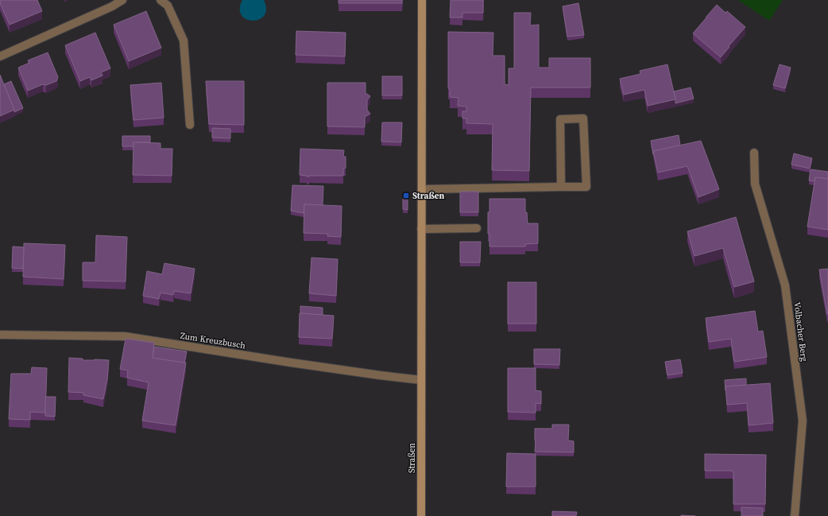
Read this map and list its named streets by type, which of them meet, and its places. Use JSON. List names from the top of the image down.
{
  "streets": {
    "main road": ["Straßen"],
    "street": ["Volbacher Berg", "Zum Kreuzbusch"]
  },
  "crossings": [
    ["Zum Kreuzbusch", "Straßen"]
  ],
  "places": {
    "transit": ["Straßen"]
  }
}
